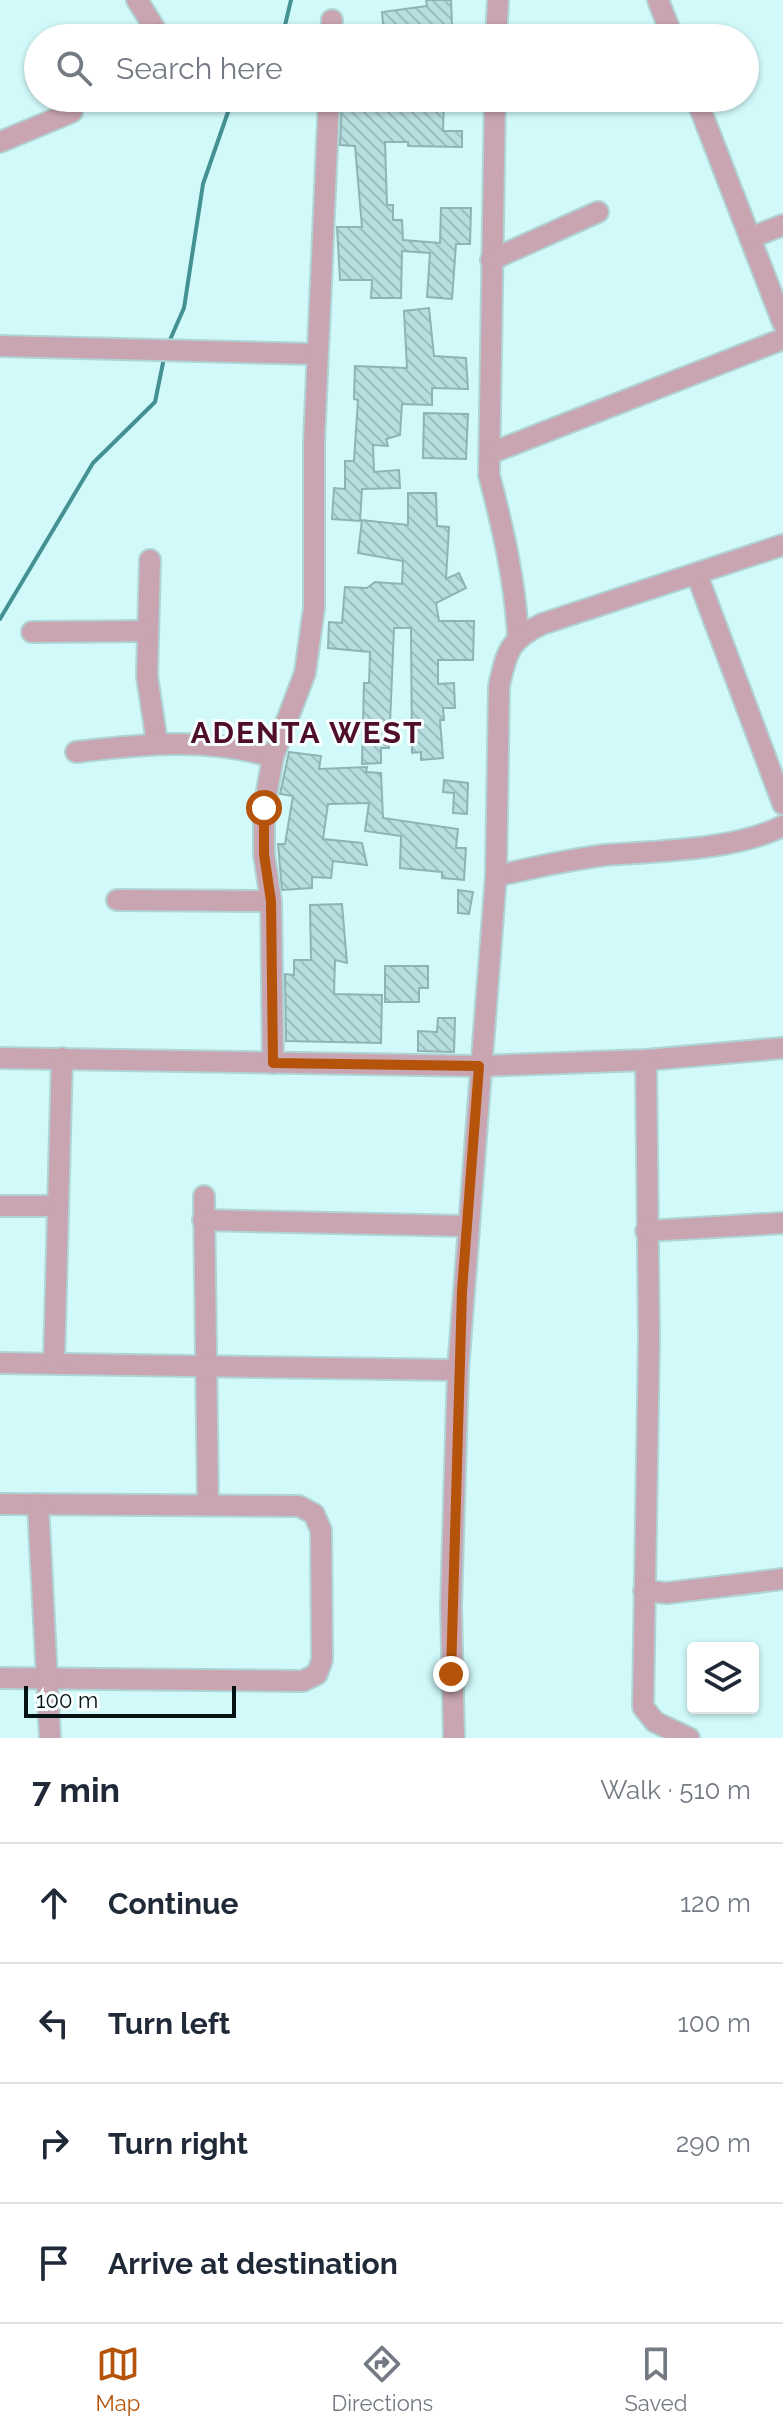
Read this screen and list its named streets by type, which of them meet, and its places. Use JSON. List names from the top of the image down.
{
  "districts": ["ADENTA WEST"],
  "scale_bar": "100 m",
  "page": {
    "search": "Search here",
    "scale": "100 m",
    "heading": ["7 min", "Walk · 510 m"],
    "list": [
      ["Continue", "120 m"],
      ["Turn left", "100 m"],
      ["Turn right", "290 m"],
      "Arrive at destination"
    ],
    "nav": ["Map", "Directions", "Saved"]
  }
}
